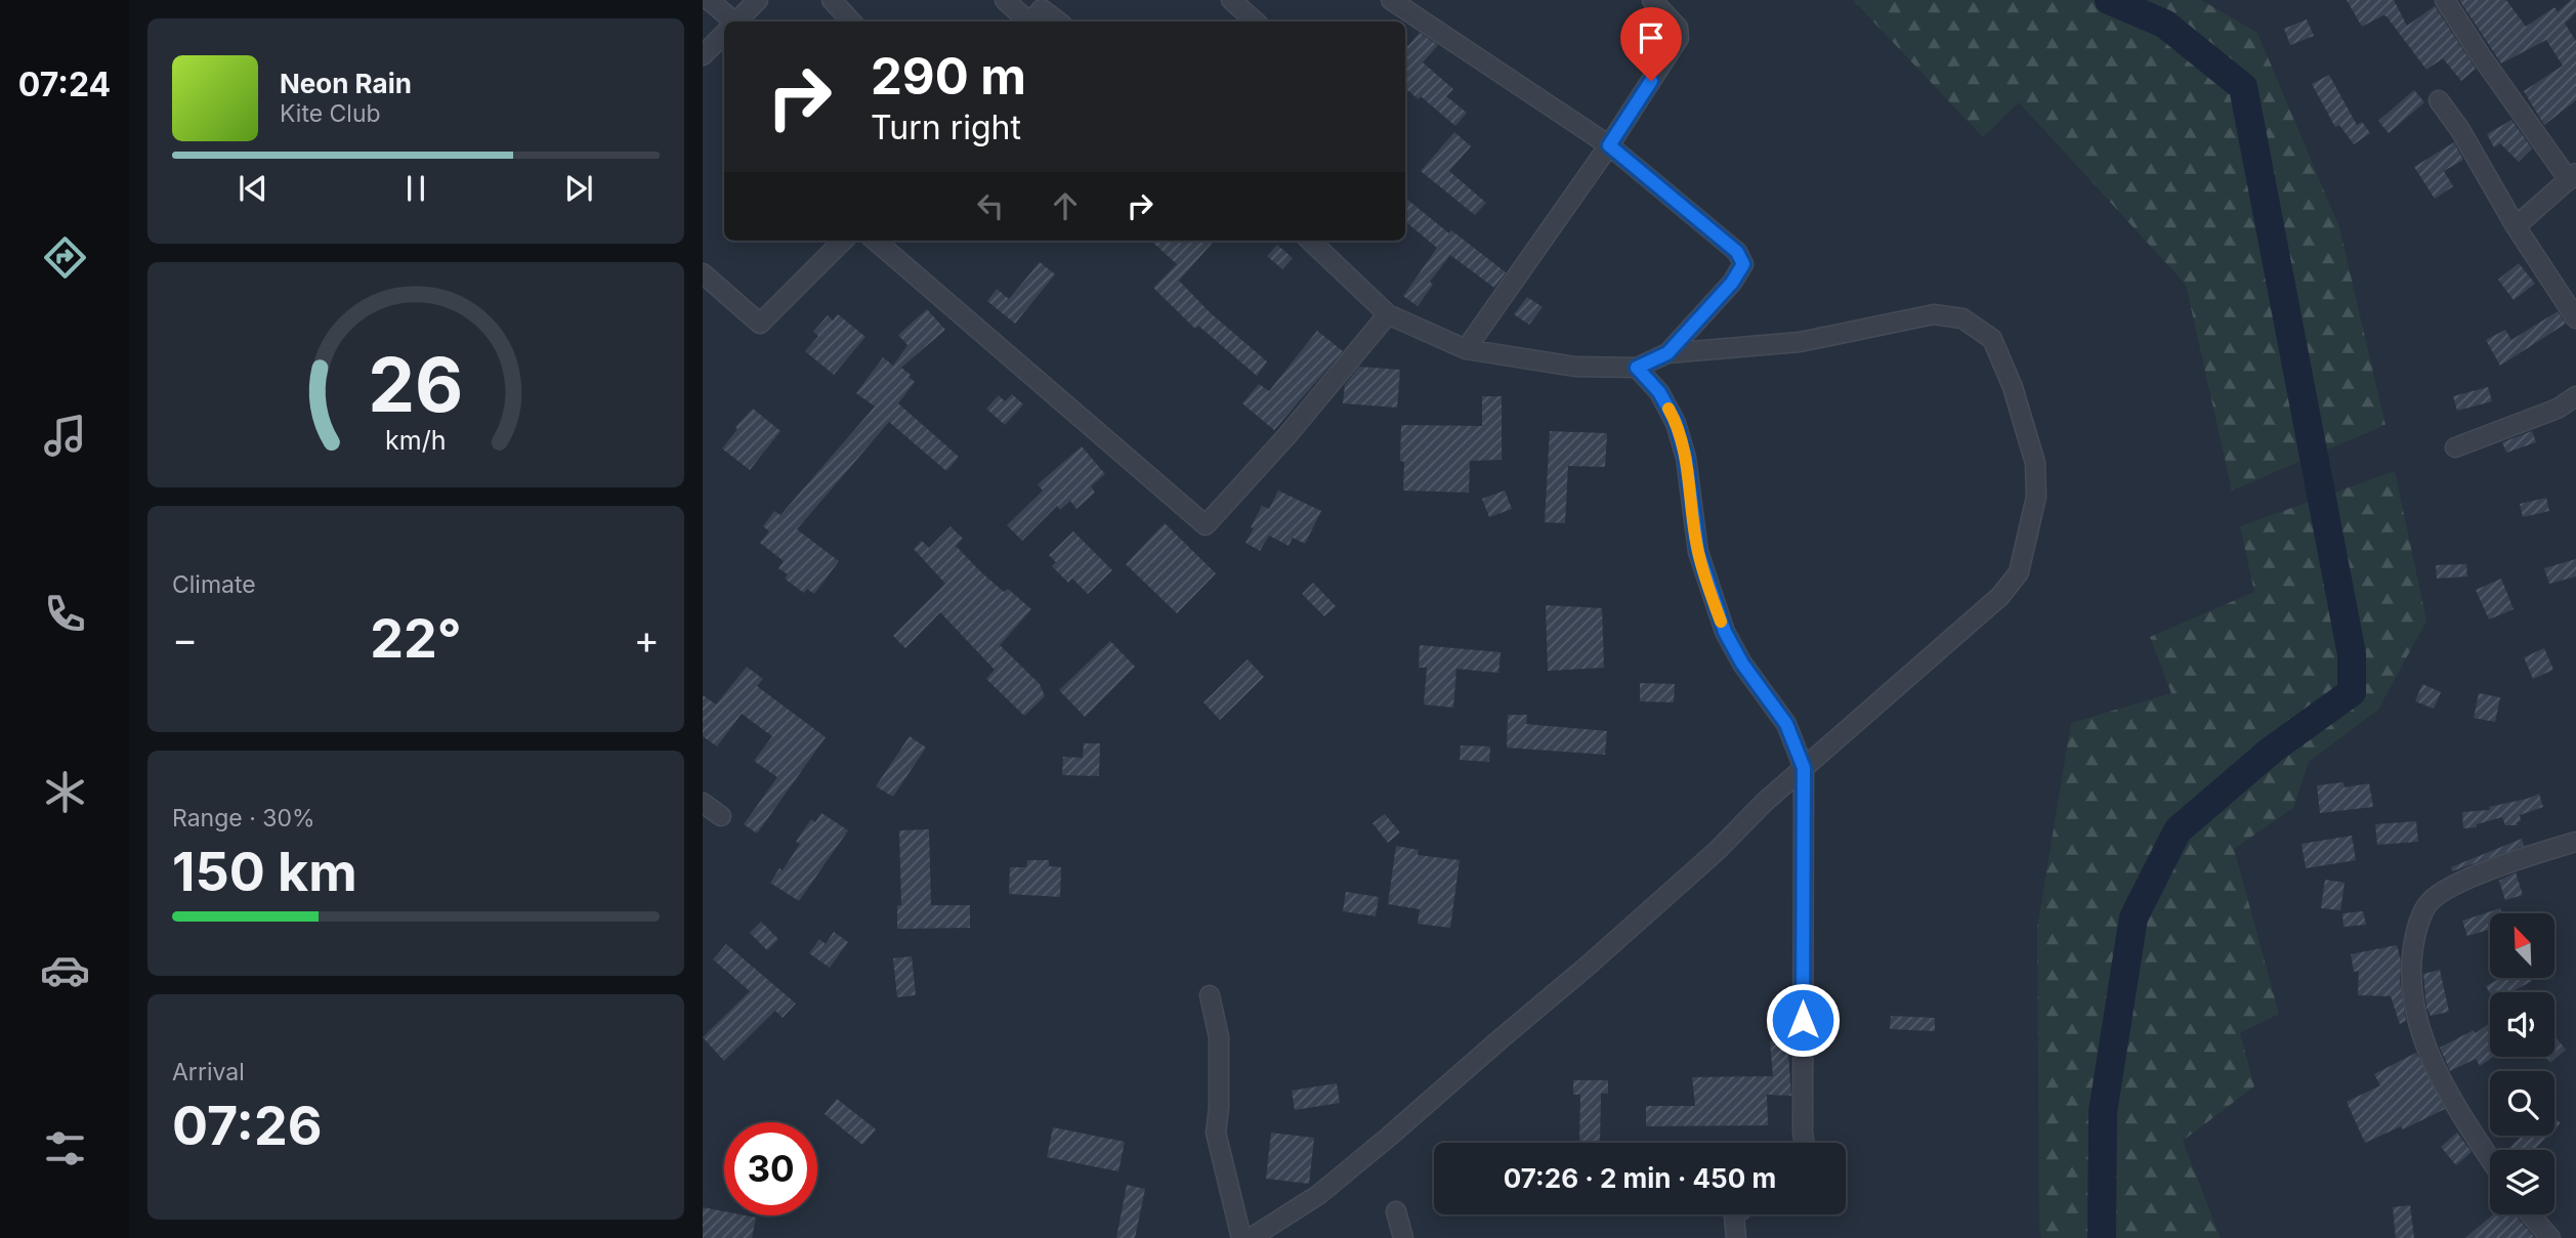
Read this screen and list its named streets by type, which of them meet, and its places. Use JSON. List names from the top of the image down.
{
  "north": "top left",
  "page": {
    "tabs": "07:24",
    "turn": ["290 m", "Turn right"],
    "song": ["Neon Rain", "Kite Club"],
    "tile": [
      "Climate",
      ["Range · 30%", "150 km"],
      ["Arrival", "07:26"]
    ],
    "heat": ["−", "22°", "+"],
    "limit": "30",
    "trip": "07:26 · 2 min · 450 m",
    "gauge": ["26", "km/h"]
  }
}
